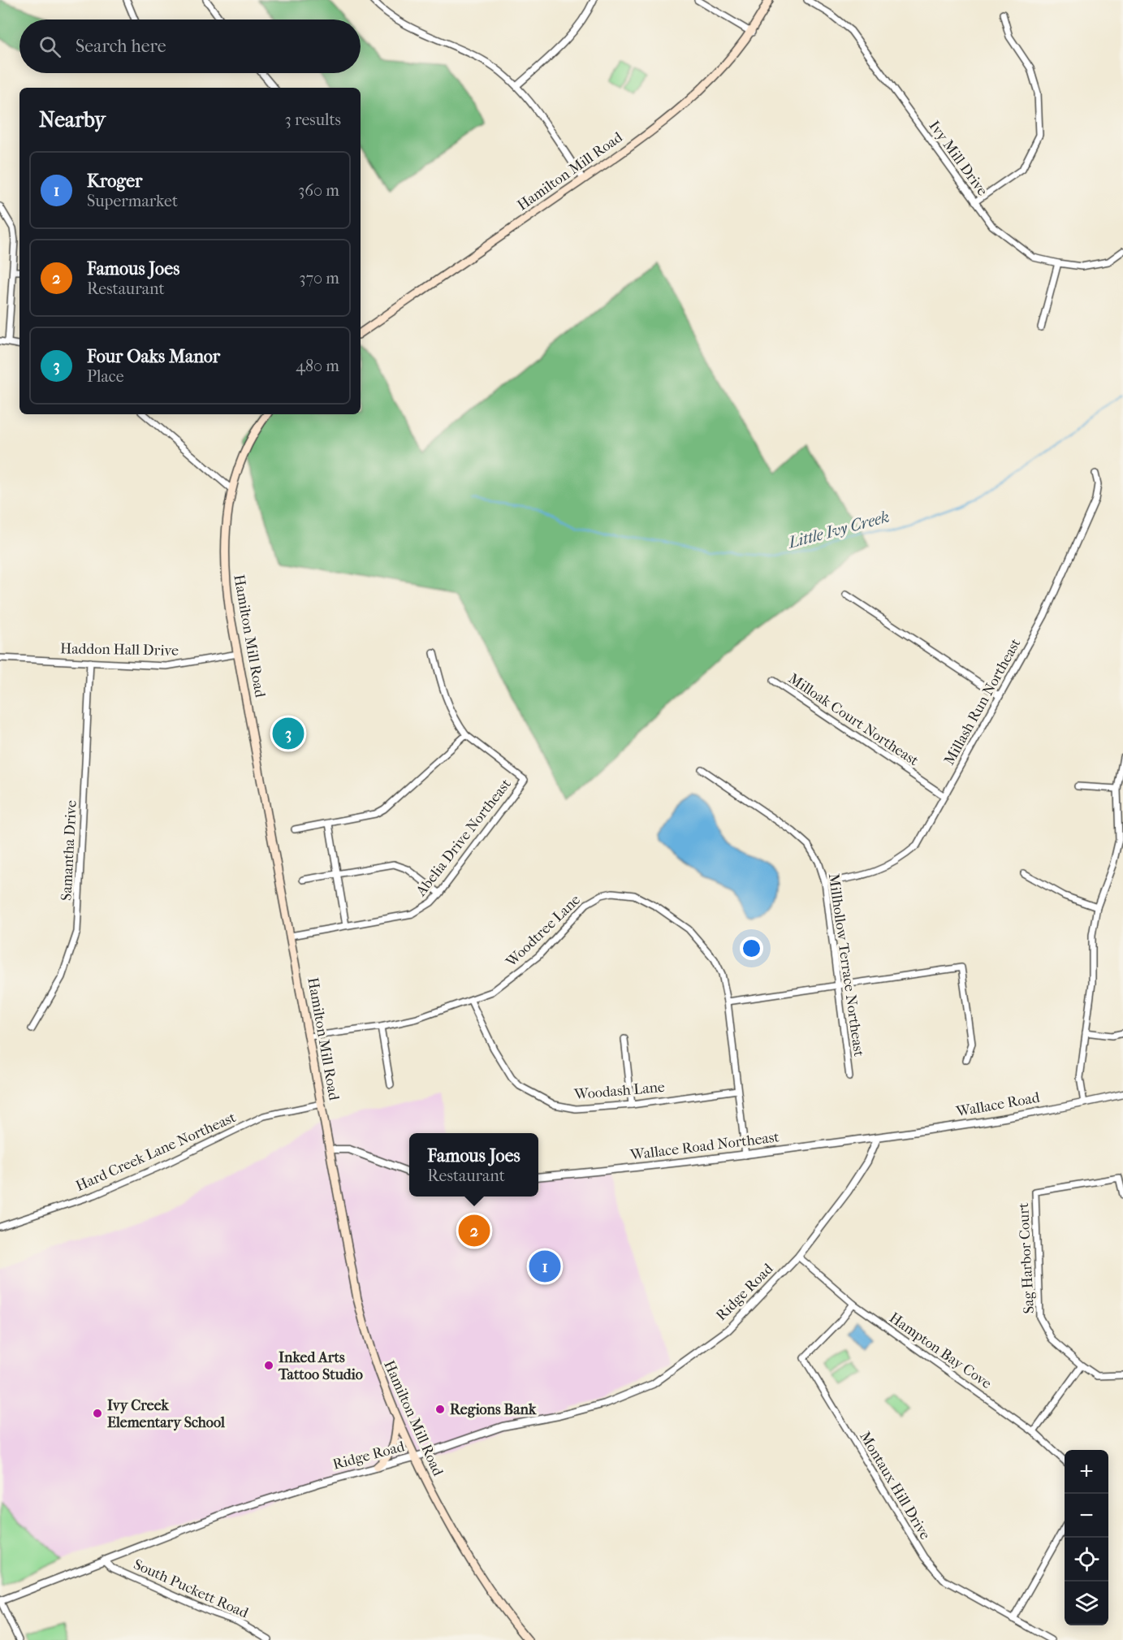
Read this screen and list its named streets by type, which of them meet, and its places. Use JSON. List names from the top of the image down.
{
  "streets": {
    "main road": ["Hamilton Mill Road"],
    "street": [
      "Ivy Mill Drive",
      "Haddon Hall Drive",
      "Millash Run Northeast",
      "Milloak Court Northeast",
      "Abelia Drive Northeast",
      "Samantha Drive",
      "Woodtree Lane",
      "Millhollow Terrace Northeast",
      "Woodash Lane",
      "Wallace Road",
      "Wallace Road Northeast",
      "Hard Creek Lane Northeast",
      "Sag Harbor Court",
      "Ridge Road",
      "Hampton Bay Cove",
      "Montaux Hill Drive",
      "South Puckett Road"
    ]
  },
  "crossings": [
    ["Hamilton Mill Road", "Haddon Hall Drive"],
    ["Hamilton Mill Road", "Abelia Drive Northeast"],
    ["Hamilton Mill Road", "Woodtree Lane"],
    ["Hamilton Mill Road", "Hard Creek Lane Northeast"],
    ["Hamilton Mill Road", "Ridge Road"],
    ["Haddon Hall Drive", "Samantha Drive"],
    ["Millash Run Northeast", "Milloak Court Northeast"],
    ["Millash Run Northeast", "Millhollow Terrace Northeast"],
    ["Woodtree Lane", "Woodash Lane"],
    ["Woodtree Lane", "Wallace Road Northeast"],
    ["Wallace Road", "Wallace Road Northeast"],
    ["Wallace Road", "Ridge Road"],
    ["Wallace Road Northeast", "Ridge Road"],
    ["Ridge Road", "Hampton Bay Cove"],
    ["Ridge Road", "South Puckett Road"],
    ["Hampton Bay Cove", "Montaux Hill Drive"]
  ],
  "water": ["Little Ivy Creek"],
  "places": ["Inked Arts Tattoo Studio", "Regions Bank", "Ivy Creek Elementary School"],
  "page": {
    "search": "Search here",
    "heading": ["Nearby", "3 results"],
    "list": [
      {
        "mark": "1",
        "name": "Kroger",
        "note": "Supermarket",
        "value": "360 m"
      },
      {
        "mark": "2",
        "name": "Famous Joes",
        "note": "Restaurant",
        "value": "370 m"
      },
      {
        "mark": "3",
        "name": "Four Oaks Manor",
        "note": "Place",
        "value": "480 m"
      }
    ],
    "pins": ["3", "2", "1"],
    "popup": ["Famous Joes", "Restaurant"],
    "map_buttons": ["+", "−"]
  }
}
